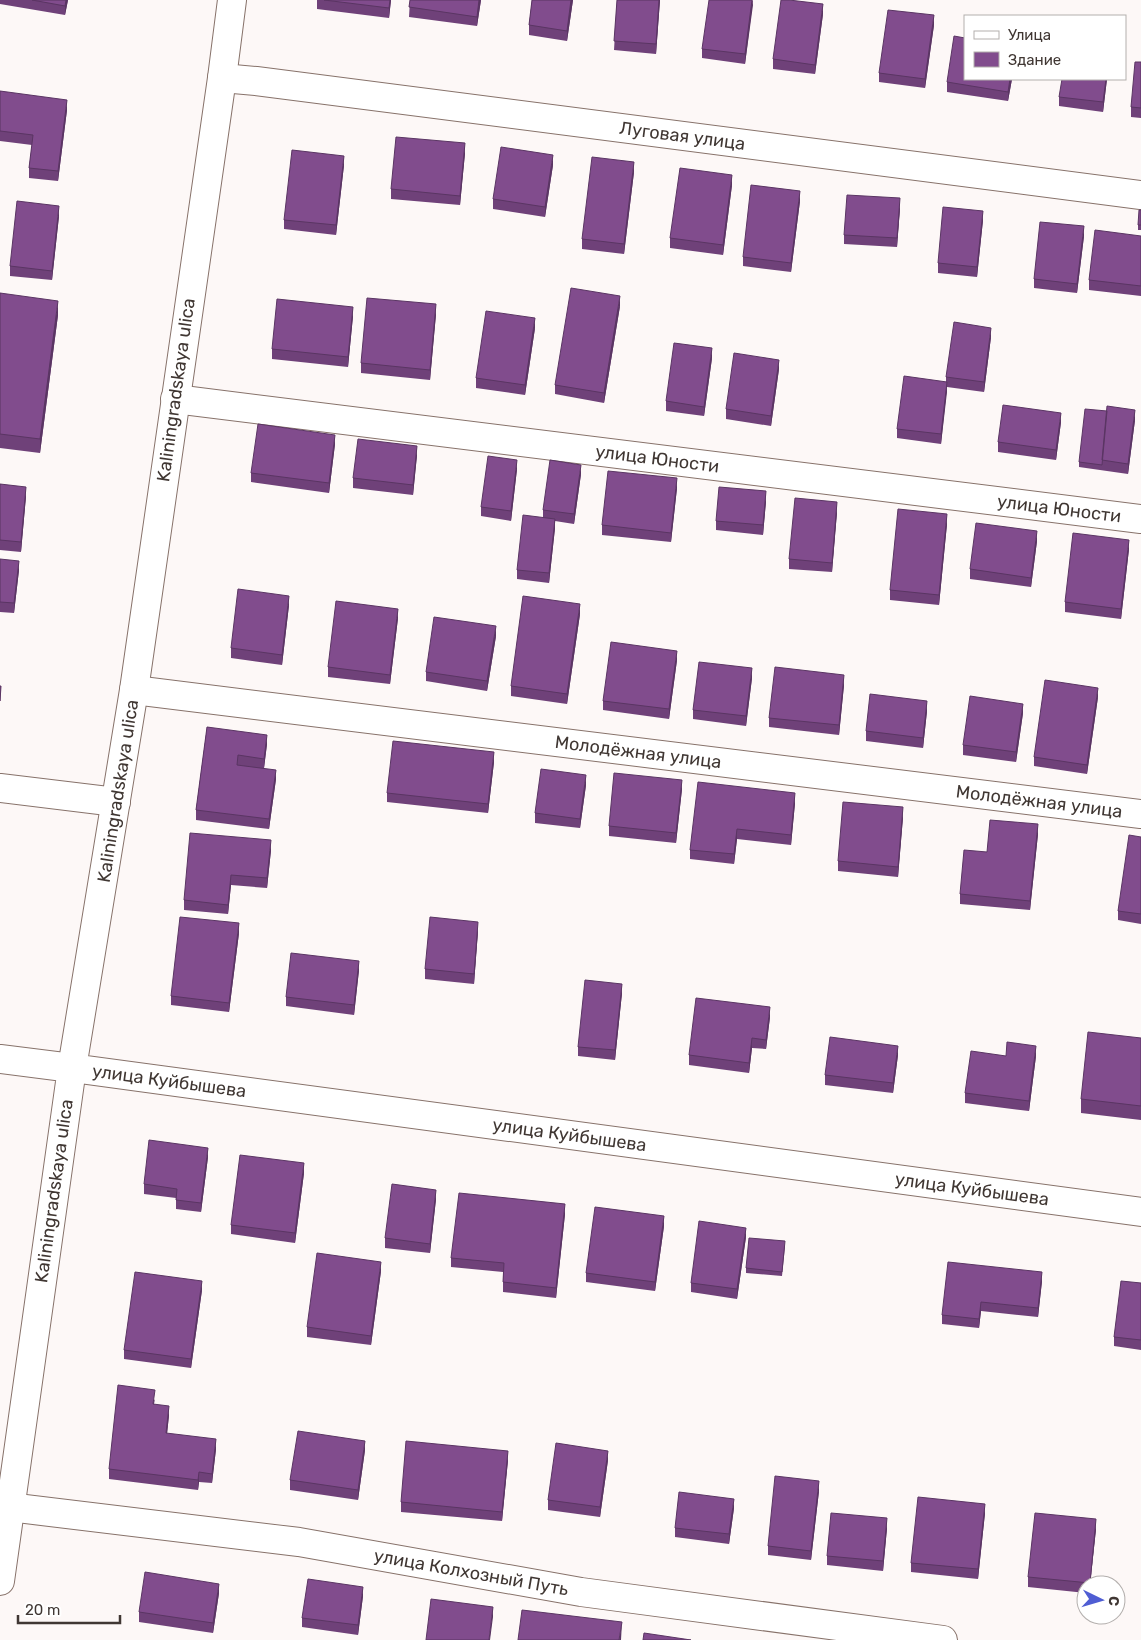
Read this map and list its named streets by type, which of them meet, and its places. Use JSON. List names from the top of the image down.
{
  "streets": {
    "street": [
      "Луговая улица",
      "Kaliningradskaya ulica",
      "улица Юности",
      "Молодёжная улица",
      "улица Куйбышева",
      "улица Колхозный Путь"
    ]
  },
  "crossings": [
    ["Луговая улица", "Kaliningradskaya ulica"],
    ["Kaliningradskaya ulica", "улица Юности"],
    ["Kaliningradskaya ulica", "Молодёжная улица"],
    ["Kaliningradskaya ulica", "улица Куйбышева"],
    ["Kaliningradskaya ulica", "улица Колхозный Путь"]
  ],
  "legend": ["Улица", "Здание"],
  "scale_bar": "20 m",
  "north": "right"
}
